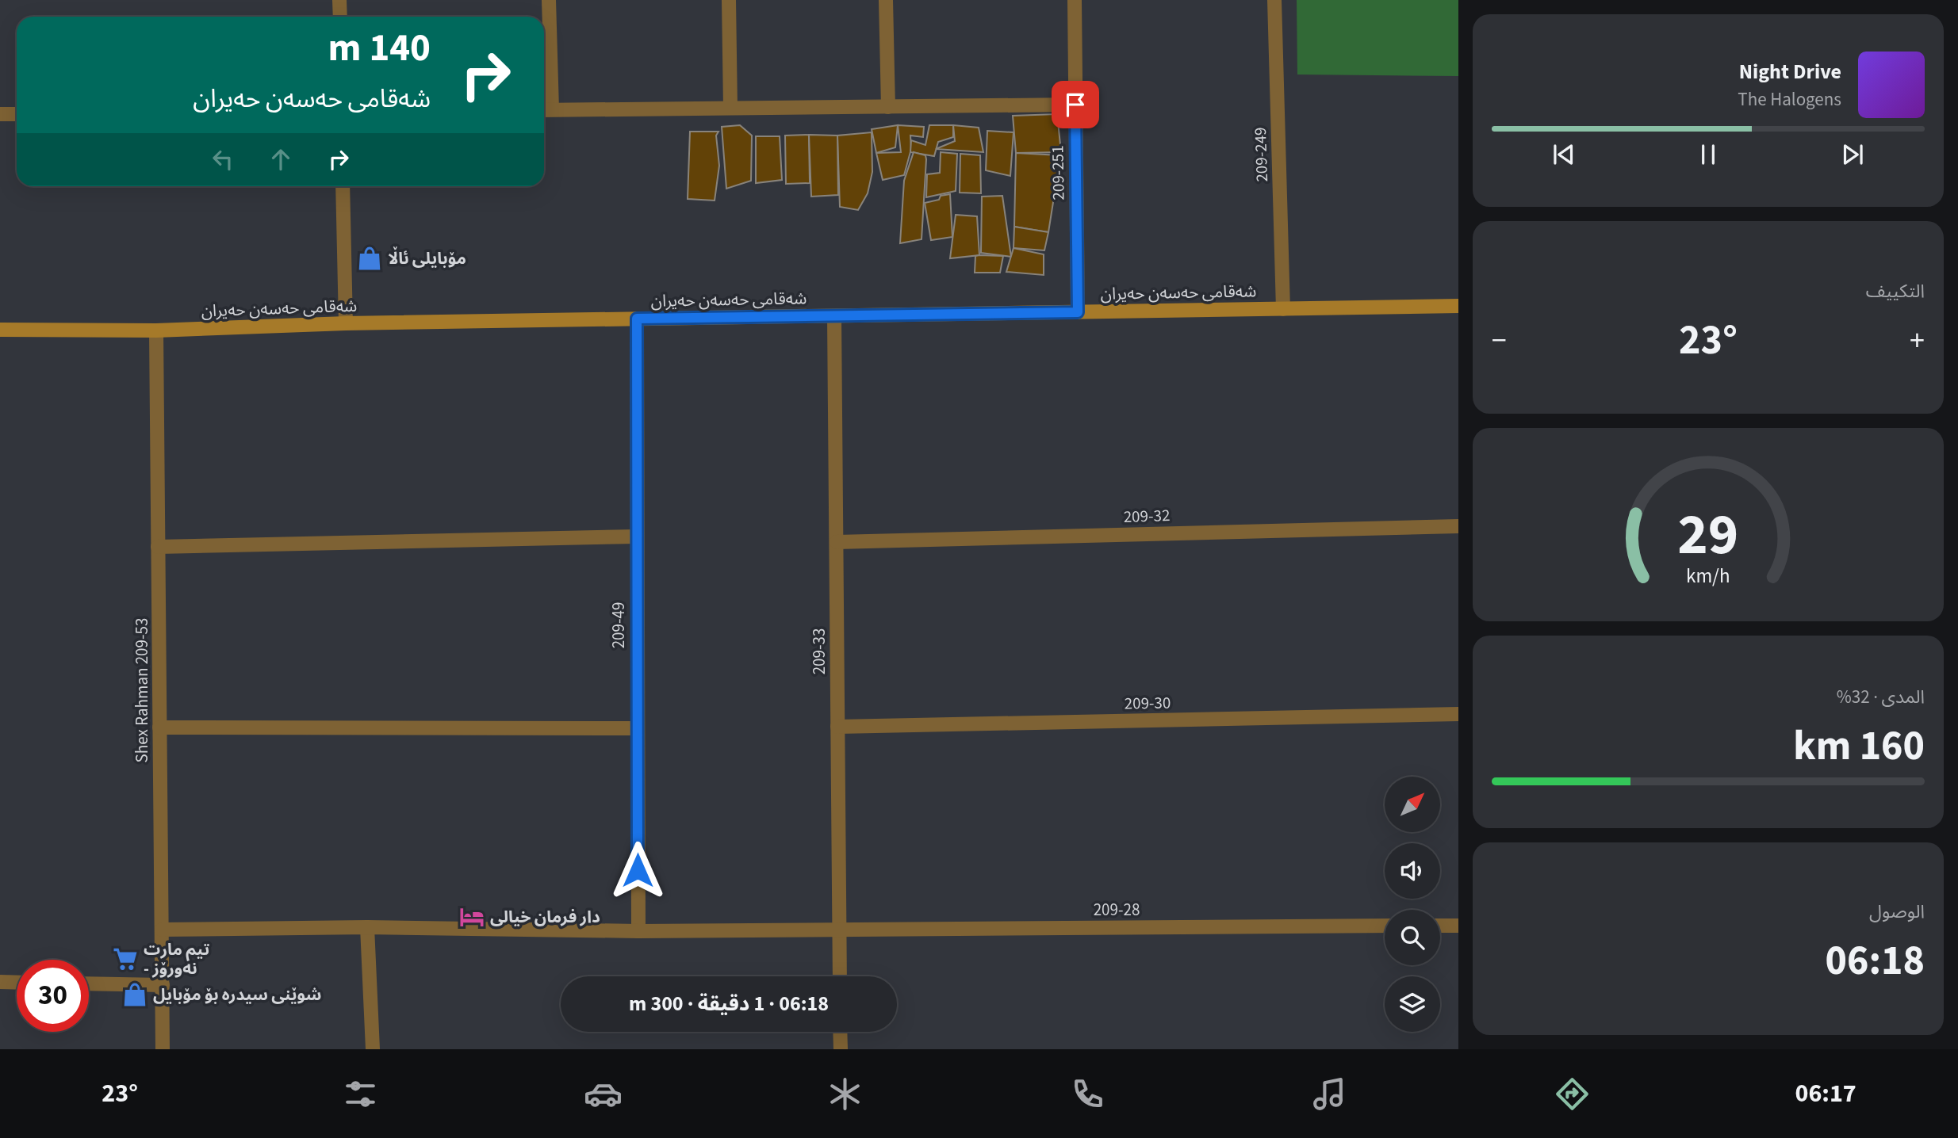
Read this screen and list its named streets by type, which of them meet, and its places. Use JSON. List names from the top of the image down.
{
  "streets": {
    "street": [
      "209-249",
      "209-251",
      "شەقامی حەسەن حەیران",
      "209-32",
      "209-49",
      "209-33",
      "Shex Rahman 209-53",
      "209-30",
      "209-28"
    ]
  },
  "crossings": [
    ["209-249", "شەقامی حەسەن حەیران"],
    ["209-251", "شەقامی حەسەن حەیران"],
    ["شەقامی حەسەن حەیران", "209-49"],
    ["شەقامی حەسەن حەیران", "209-33"],
    ["شەقامی حەسەن حەیران", "Shex Rahman 209-53"],
    ["209-32", "209-33"],
    ["209-49", "209-28"],
    ["209-33", "209-30"],
    ["209-33", "209-28"],
    ["Shex Rahman 209-53", "209-28"]
  ],
  "places": {
    "shop": ["مۆبایلی ئاڵا", "شوێنی سیدرە بۆ مۆبایل"],
    "hotel": ["دار فرمان خیالی"],
    "supermarket": ["تیم مارت - نەورۆز"]
  },
  "north": "top right",
  "page": {
    "turn": ["140 m", "شەقامی حەسەن حەیران"],
    "song": ["Night Drive", "The Halogens"],
    "tile": [
      "التكييف",
      ["المدى · 32%", "160 km"],
      ["الوصول", "06:18"]
    ],
    "heat": ["−", "23°", "+"],
    "limit": "30",
    "trip": "06:18 · 1 دقيقة · 300 m",
    "tabs": ["06:17", "23°"],
    "gauge": ["29", "km/h"]
  }
}
